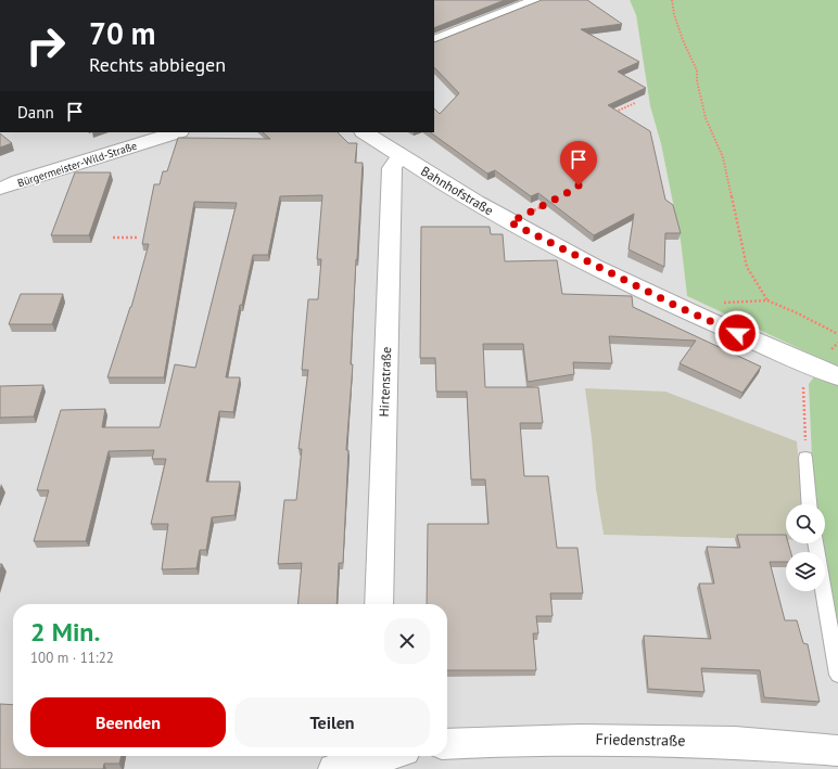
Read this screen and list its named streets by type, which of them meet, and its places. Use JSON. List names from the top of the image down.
{
  "streets": {
    "street": [
      "Bürgermeister-Wild-Straße",
      "Bahnhofstraße",
      "Hirtenstraße",
      "Friedenstraße"
    ]
  },
  "crossings": [
    ["Bahnhofstraße", "Hirtenstraße"]
  ],
  "page": {
    "turn": ["70 m", "Rechts abbiegen"],
    "then": "Dann",
    "heading": ["2 Min.", "100 m · 11:22"],
    "buttons": ["Beenden", "Teilen"]
  }
}
